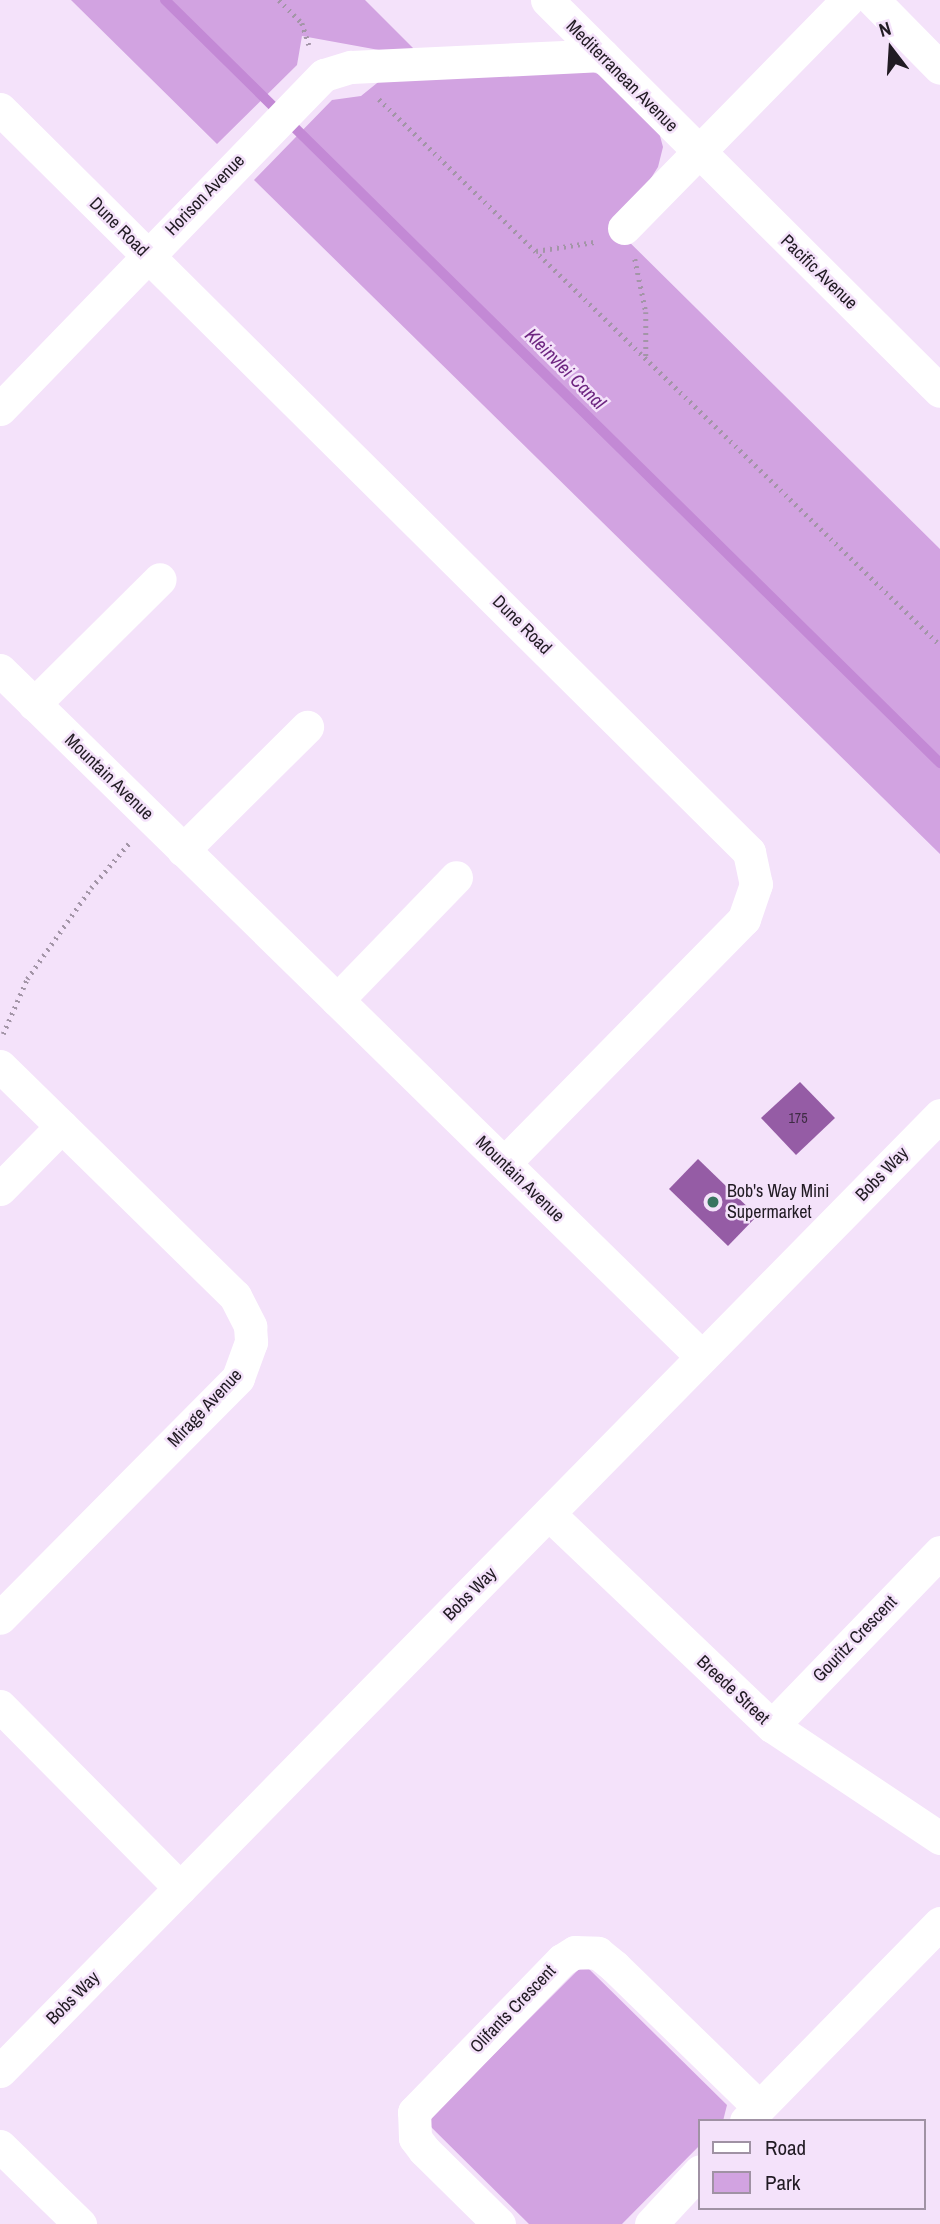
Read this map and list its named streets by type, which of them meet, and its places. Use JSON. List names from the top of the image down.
{
  "streets": {
    "street": [
      "Mediterranean Avenue",
      "Horison Avenue",
      "Dune Road",
      "Pacific Avenue",
      "Mountain Avenue",
      "Bobs Way",
      "Mirage Avenue",
      "Gouritz Crescent",
      "Breede Street",
      "Olifants Crescent"
    ]
  },
  "crossings": [
    ["Mediterranean Avenue", "Pacific Avenue"],
    ["Horison Avenue", "Dune Road"],
    ["Dune Road", "Mountain Avenue"],
    ["Mountain Avenue", "Bobs Way"],
    ["Bobs Way", "Breede Street"],
    ["Gouritz Crescent", "Breede Street"]
  ],
  "water": ["Kleinvlei Canal"],
  "places": ["Bob's Way Mini Supermarket"],
  "house_numbers": ["175"],
  "legend": ["Road", "Park"],
  "north": "top"
}
